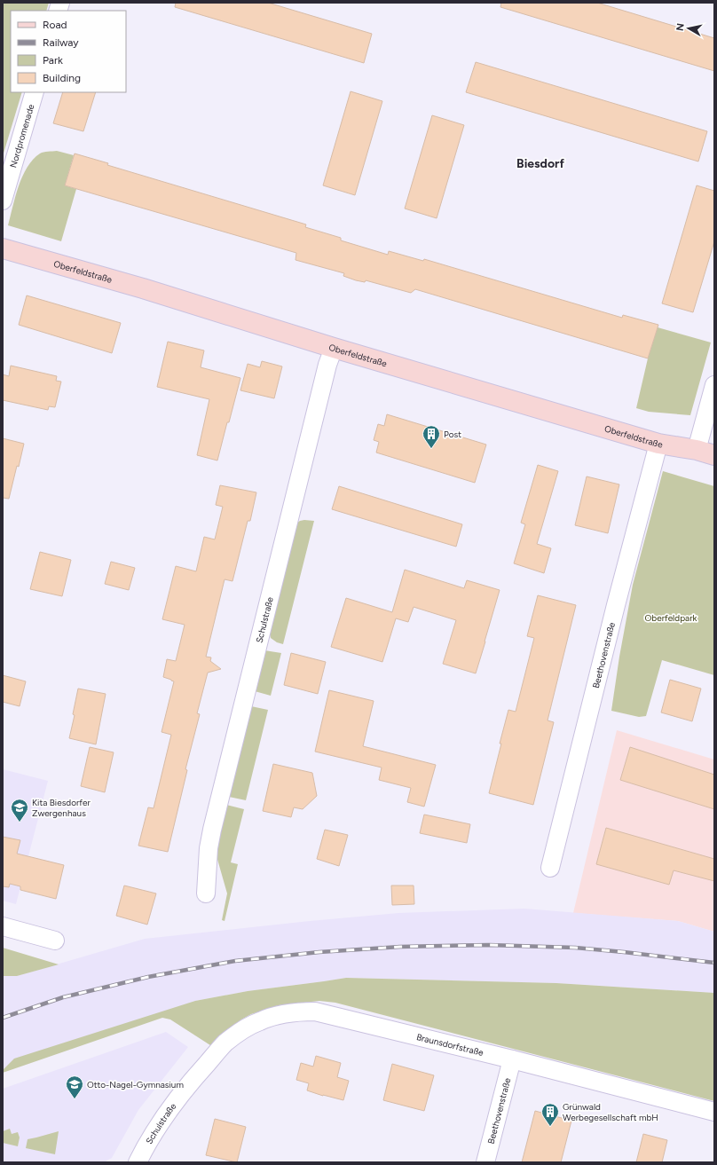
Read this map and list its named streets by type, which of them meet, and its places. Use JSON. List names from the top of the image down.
{
  "streets": {
    "street": [
      "Nordpromenade",
      "Oberfeldstraße",
      "Schulstraße",
      "Beethovenstraße",
      "Braunsdorfstraße"
    ]
  },
  "crossings": [
    ["Oberfeldstraße", "Schulstraße"],
    ["Oberfeldstraße", "Beethovenstraße"],
    ["Schulstraße", "Braunsdorfstraße"],
    ["Beethovenstraße", "Braunsdorfstraße"]
  ],
  "districts": ["Biesdorf"],
  "parks": ["Oberfeldpark"],
  "places": {
    "building": ["Post", "Grünwald Werbegesellschaft mbH"],
    "school or university": ["Kita Biesdorfer Zwergenhaus", "Otto-Nagel-Gymnasium"]
  },
  "legend": [
    "Road",
    "Railway",
    "Park",
    "Building"
  ],
  "north": "left"
}
